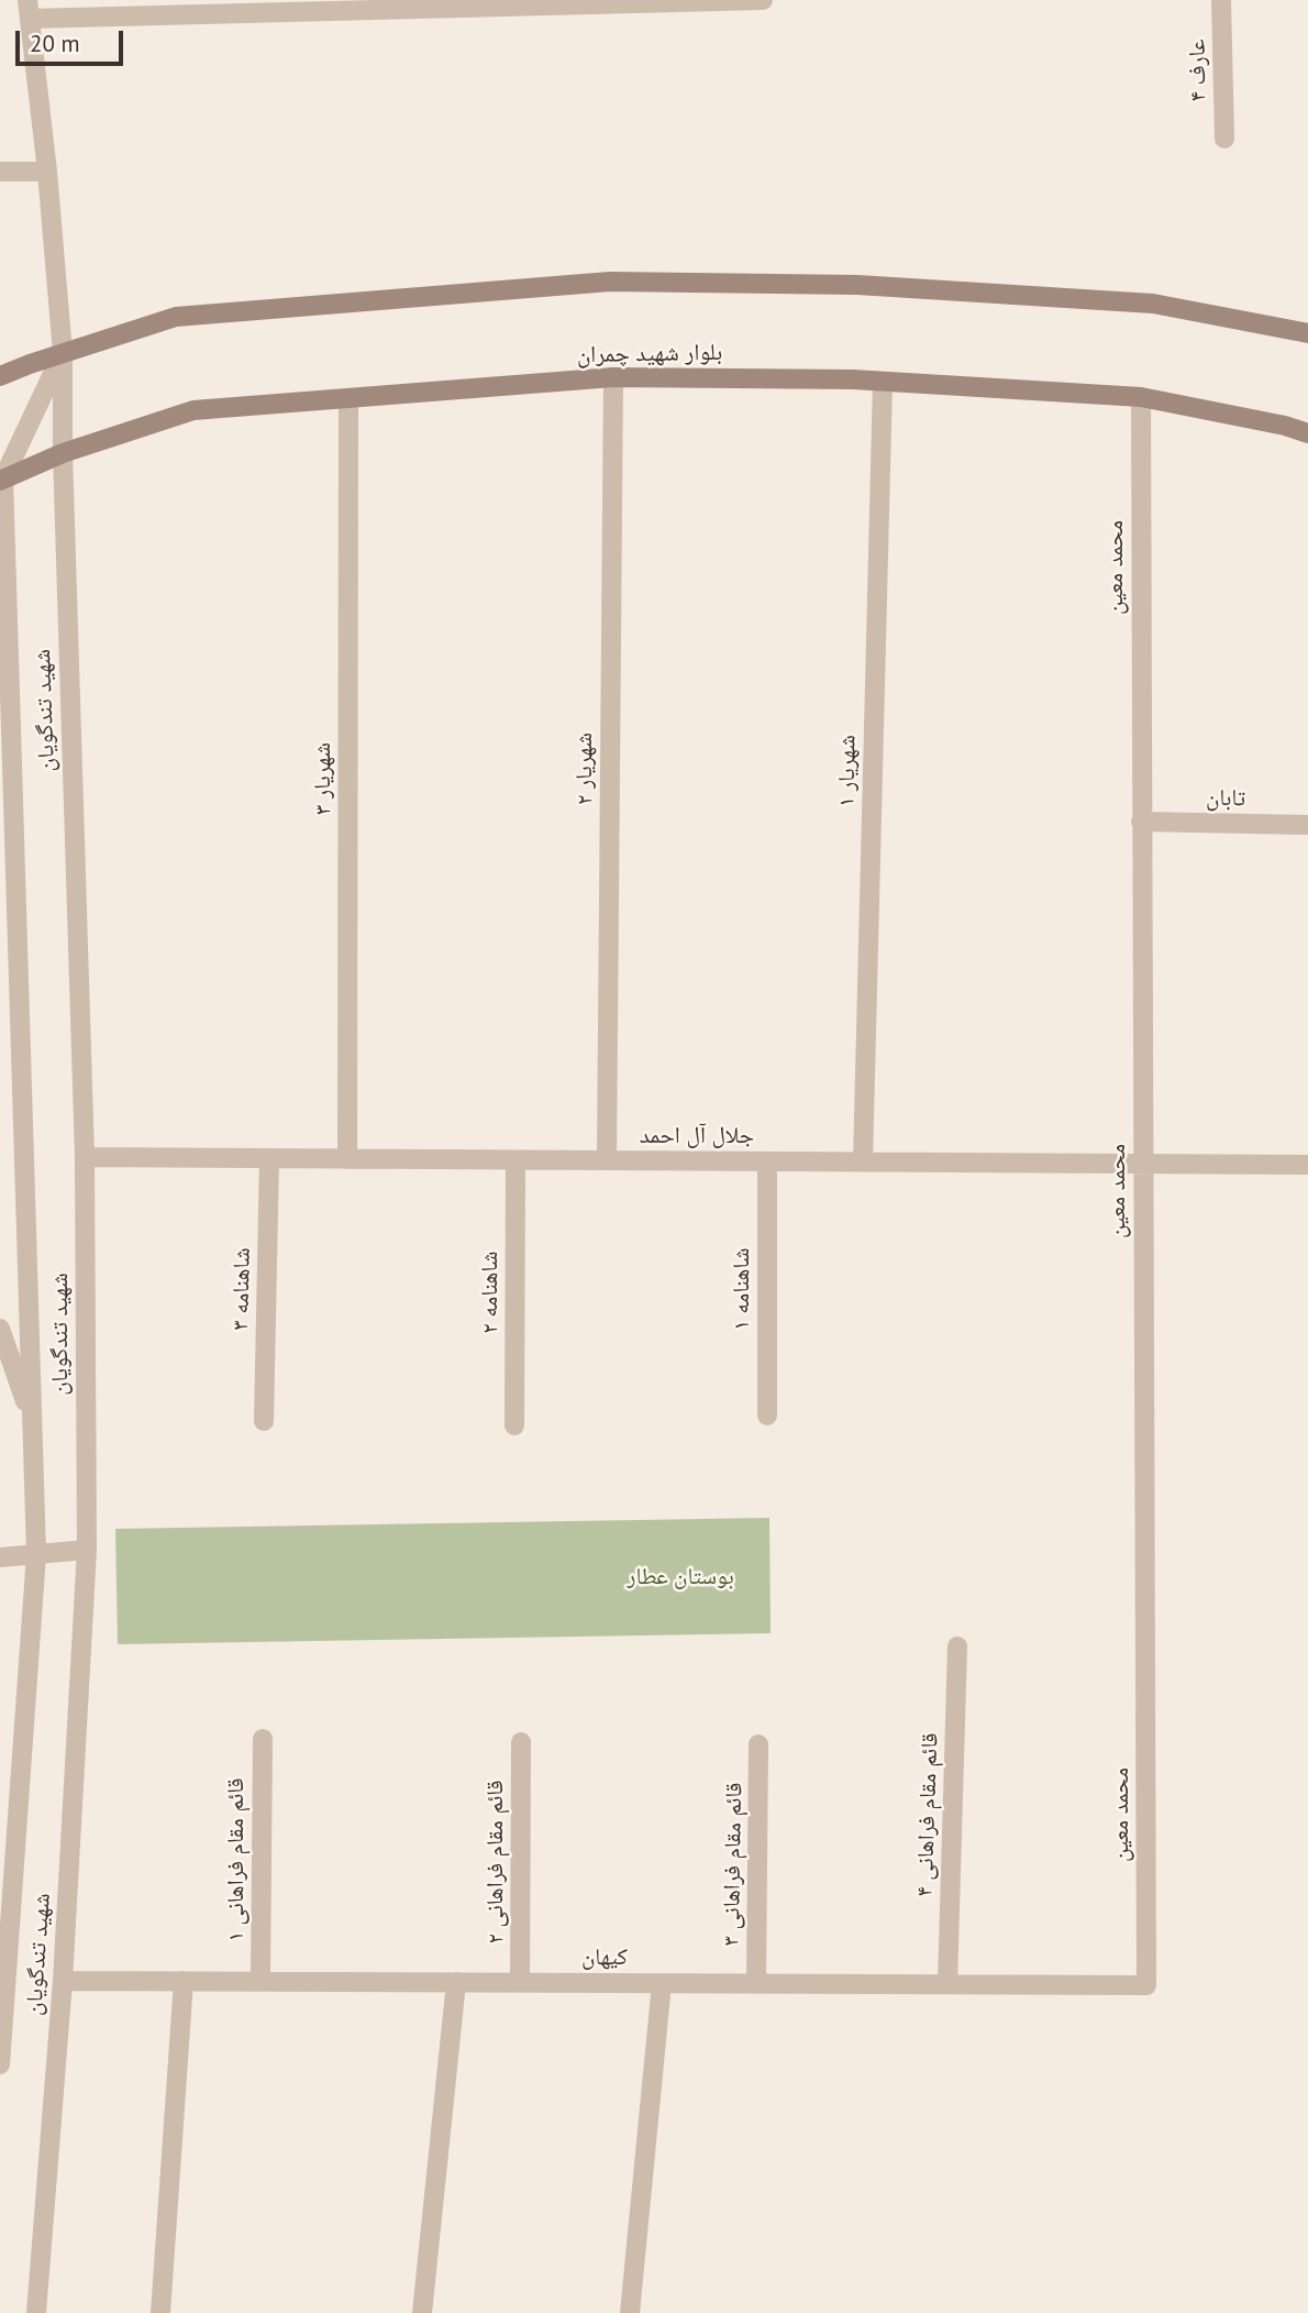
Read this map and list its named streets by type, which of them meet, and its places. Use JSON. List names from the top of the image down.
{
  "streets": {
    "main road": ["بلوار شهید چمران"],
    "street": [
      "عارف ۴",
      "محمد معین",
      "شهید تندگویان",
      "شهریار ۲",
      "شهریار ۱",
      "شهریار ۳",
      "تابان",
      "جلال آل احمد",
      "شاهنامه ۳",
      "شاهنامه ۱",
      "شاهنامه ۲",
      "قائم مقام فراهانی ۴",
      "قائم مقام فراهانی ۱",
      "قائم مقام فراهانی ۲",
      "قائم مقام فراهانی ۳",
      "کیهان"
    ]
  },
  "crossings": [
    ["بلوار شهید چمران", "محمد معین"],
    ["بلوار شهید چمران", "شهید تندگویان"],
    ["بلوار شهید چمران", "شهریار ۲"],
    ["بلوار شهید چمران", "شهریار ۱"],
    ["بلوار شهید چمران", "شهریار ۳"],
    ["محمد معین", "تابان"],
    ["محمد معین", "جلال آل احمد"],
    ["محمد معین", "کیهان"],
    ["شهید تندگویان", "جلال آل احمد"],
    ["شهید تندگویان", "کیهان"],
    ["شهریار ۲", "جلال آل احمد"],
    ["شهریار ۱", "جلال آل احمد"],
    ["شهریار ۳", "جلال آل احمد"],
    ["جلال آل احمد", "شاهنامه ۳"],
    ["جلال آل احمد", "شاهنامه ۱"],
    ["جلال آل احمد", "شاهنامه ۲"],
    ["قائم مقام فراهانی ۴", "کیهان"],
    ["قائم مقام فراهانی ۱", "کیهان"],
    ["قائم مقام فراهانی ۲", "کیهان"],
    ["قائم مقام فراهانی ۳", "کیهان"]
  ],
  "parks": ["بوستان عطار"],
  "scale_bar": "20 m"
}
